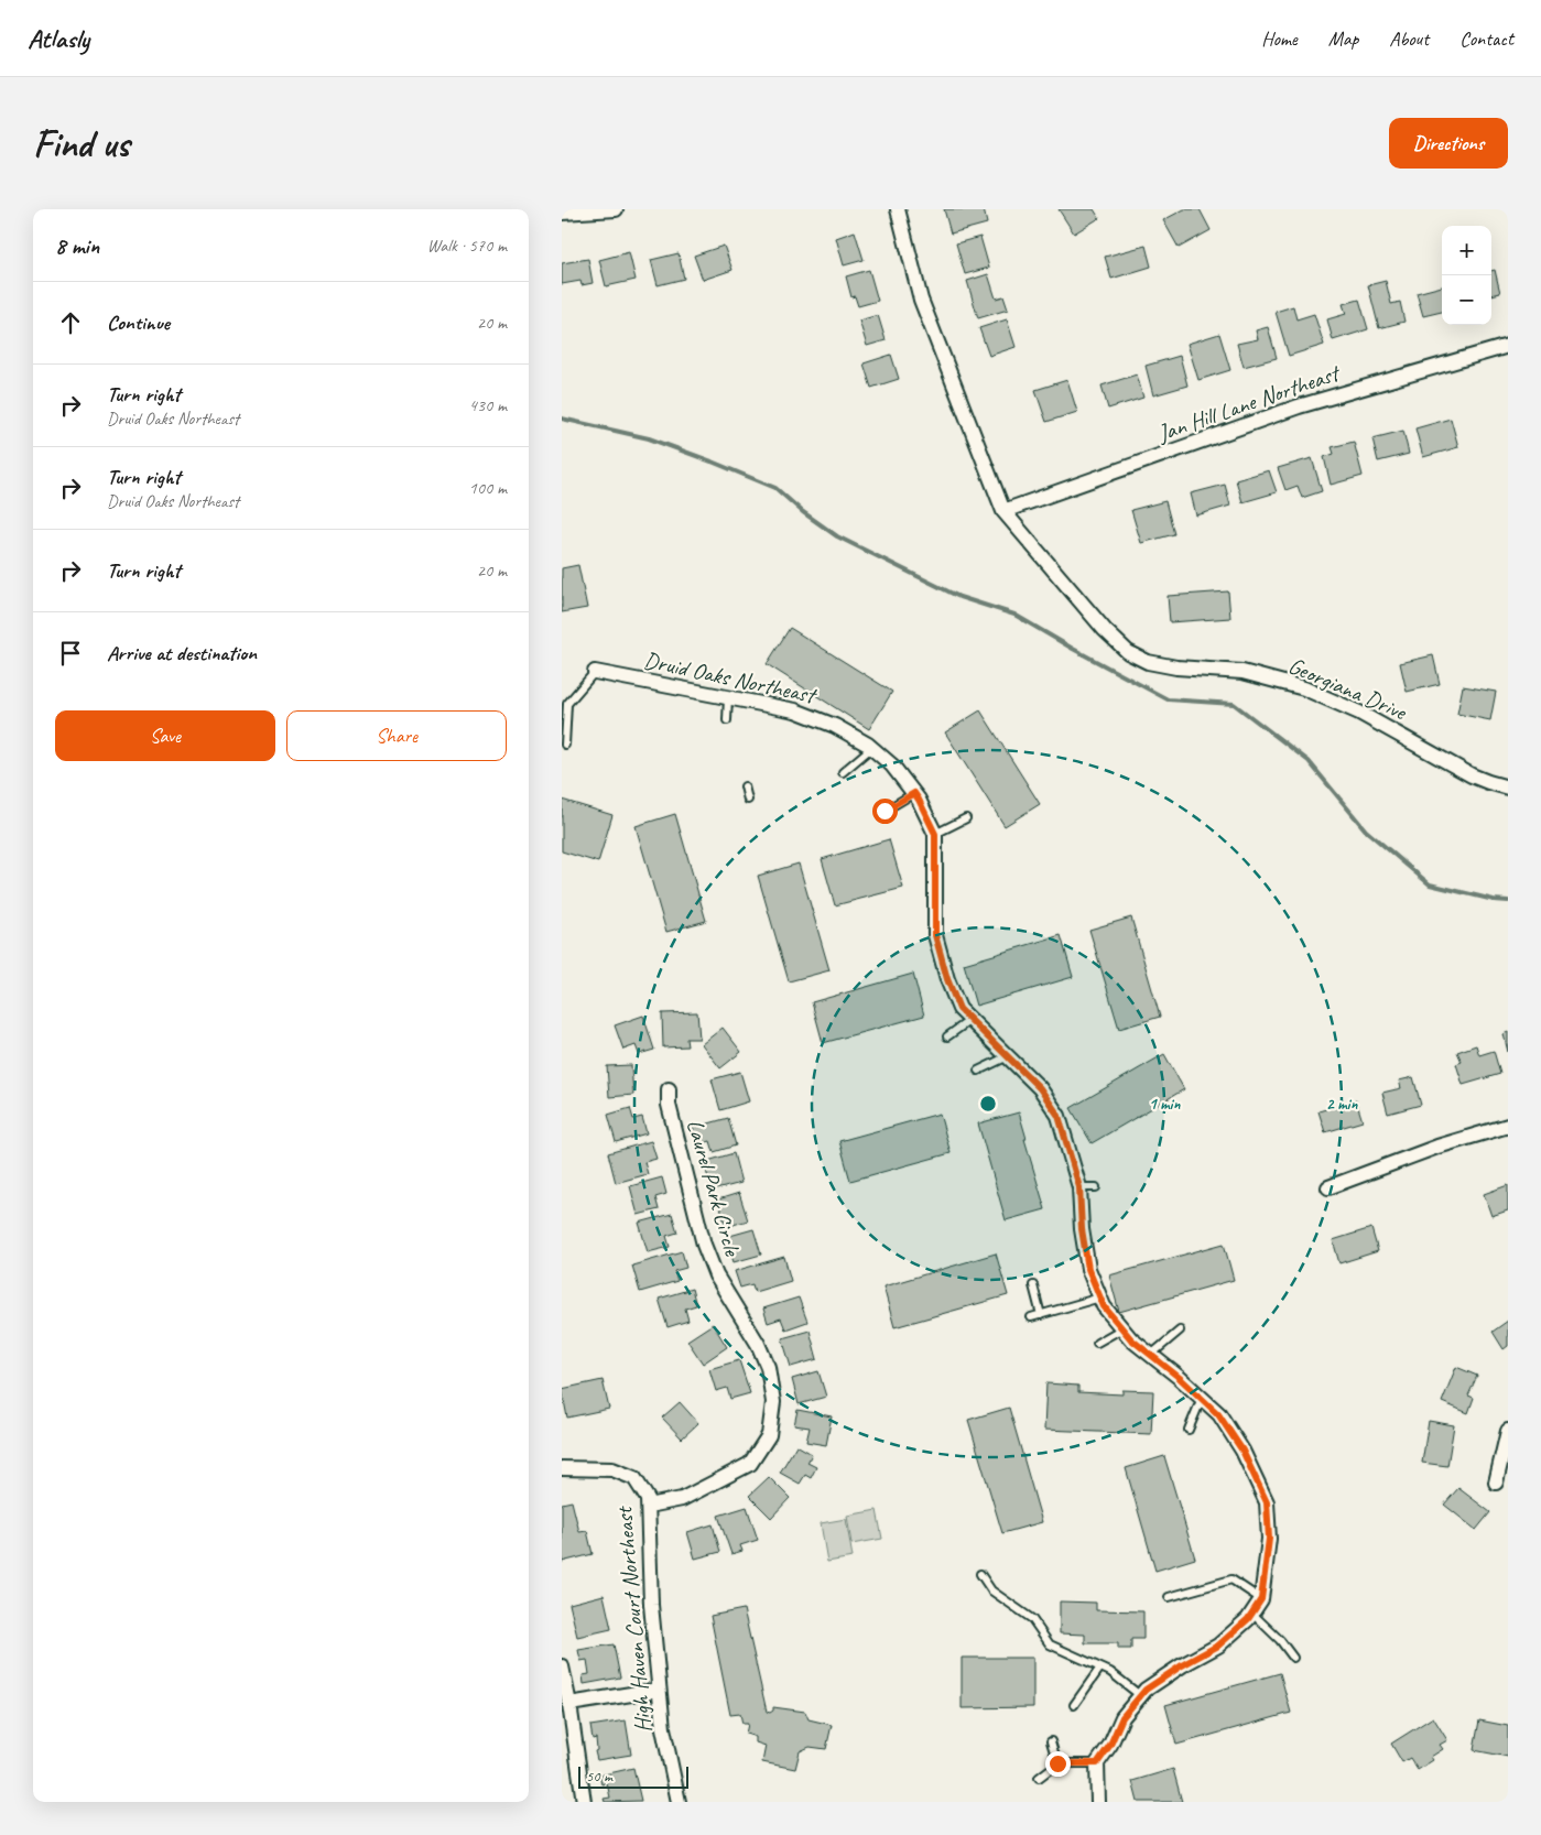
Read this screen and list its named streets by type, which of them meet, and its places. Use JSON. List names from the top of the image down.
{
  "streets": {
    "street": [
      "Jan Hill Lane Northeast",
      "Druid Oaks Northeast",
      "Georgiana Drive",
      "Laurel Park Circle",
      "High Haven Court Northeast"
    ]
  },
  "crossings": [
    ["Jan Hill Lane Northeast", "Georgiana Drive"],
    ["Laurel Park Circle", "High Haven Court Northeast"]
  ],
  "scale_bar": "50 m",
  "page": {
    "header": "Atlasly",
    "nav": [
      "Home",
      "Map",
      "About",
      "Contact"
    ],
    "buttons": [
      "Directions",
      ["Save", "Share"]
    ],
    "title": "Find us",
    "heading": ["8 min", "Walk · 570 m"],
    "map_buttons": ["+", "−"],
    "list": [
      ["Continue", "20 m"],
      ["Turn right", "Druid Oaks Northeast", "430 m"],
      ["Turn right", "Druid Oaks Northeast", "100 m"],
      ["Turn right", "20 m"],
      "Arrive at destination"
    ],
    "scale": "50 m"
  },
  "rings": ["1 min", "2 min"]
}
